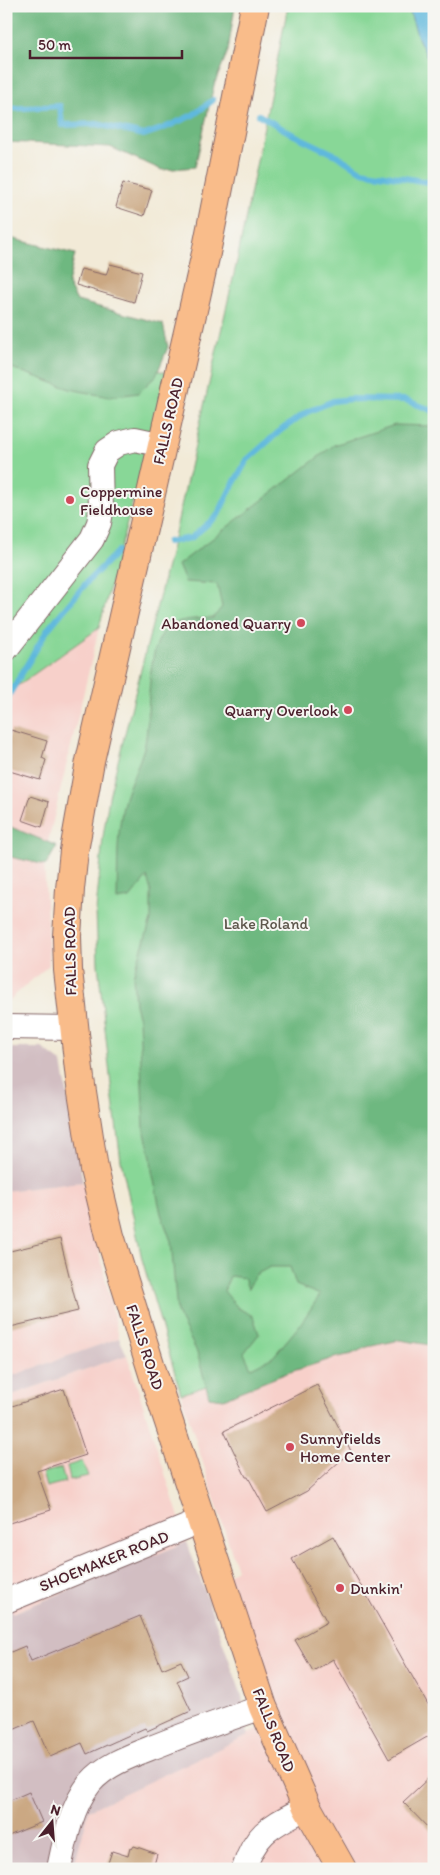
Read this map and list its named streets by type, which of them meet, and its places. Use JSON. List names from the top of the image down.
{
  "streets": {
    "main road": ["FALLS ROAD"],
    "street": ["SHOEMAKER ROAD"]
  },
  "crossings": [
    ["FALLS ROAD", "SHOEMAKER ROAD"]
  ],
  "parks": ["Lake Roland"],
  "places": [
    "Coppermine Fieldhouse",
    "Abandoned Quarry",
    "Quarry Overlook",
    "Sunnyfields Home Center",
    "Dunkin'"
  ],
  "scale_bar": "50 m",
  "north": "top"
}
